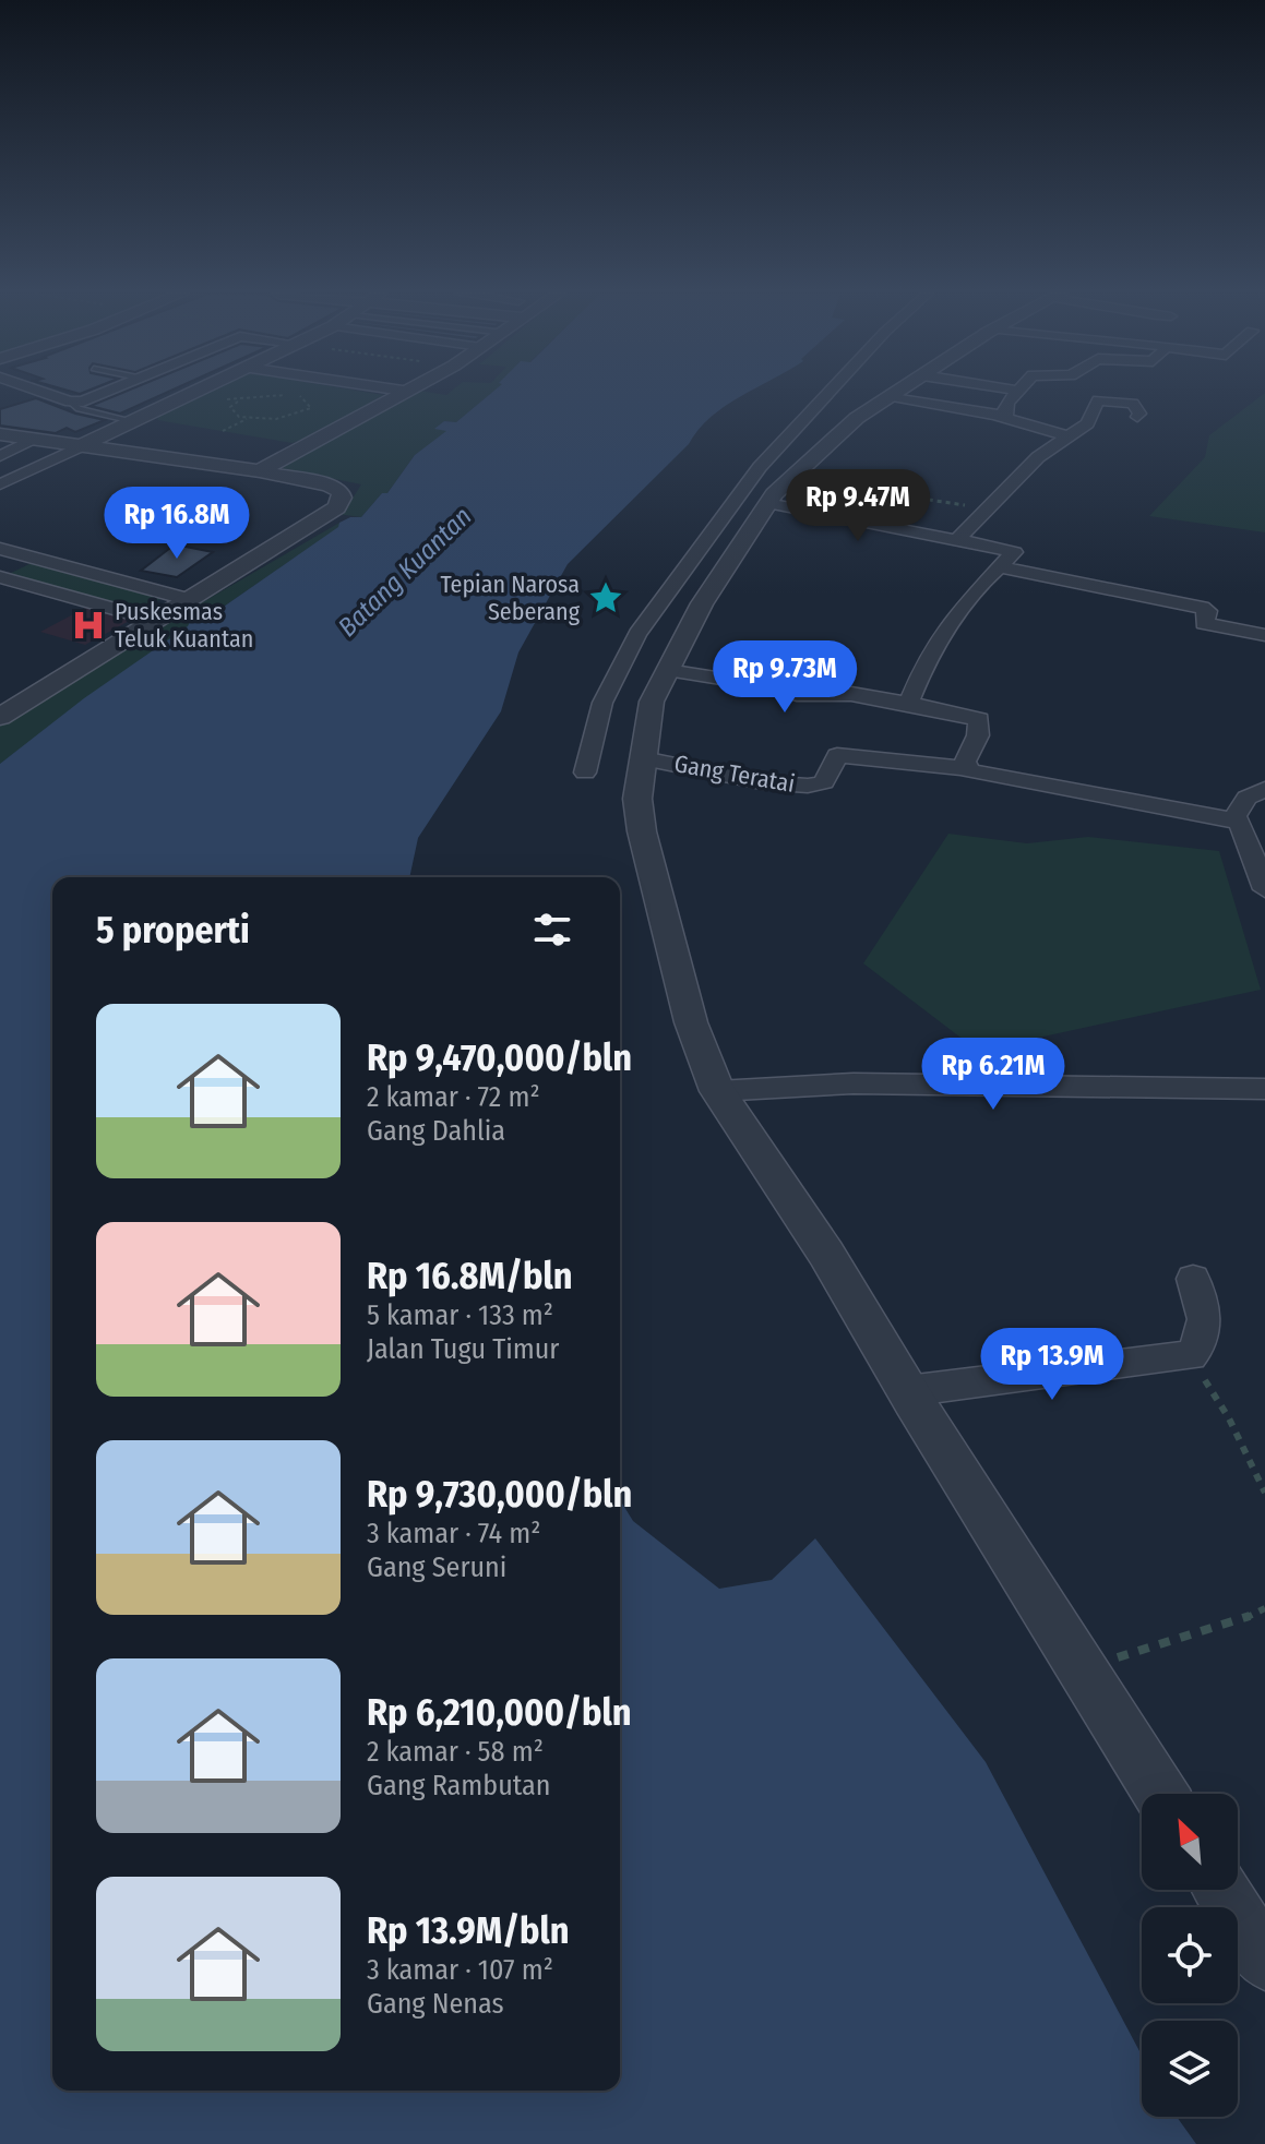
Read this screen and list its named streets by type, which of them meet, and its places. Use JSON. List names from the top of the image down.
{
  "streets": {
    "street": ["Gang Teratai"]
  },
  "water": ["Batang Kuantan"],
  "places": {
    "place": ["Tepian Narosa Seberang"],
    "hospital": ["Puskesmas Teluk Kuantan"]
  },
  "north": "top left",
  "page": {
    "price": [
      "Rp 9.47M",
      "Rp 16.8M",
      "Rp 9.73M",
      "Rp 6.21M",
      "Rp 13.9M"
    ],
    "heading": "5 properti",
    "list": [
      {
        "name": "Rp 9,470,000/bln",
        "note": "2 kamar · 72 m² · Gang Dahlia"
      },
      {
        "name": "Rp 16.8M/bln",
        "note": "5 kamar · 133 m² · Jalan Tugu Timur"
      },
      {
        "name": "Rp 9,730,000/bln",
        "note": "3 kamar · 74 m² · Gang Seruni"
      },
      {
        "name": "Rp 6,210,000/bln",
        "note": "2 kamar · 58 m² · Gang Rambutan"
      },
      {
        "name": "Rp 13.9M/bln",
        "note": "3 kamar · 107 m² · Gang Nenas"
      }
    ]
  }
}
